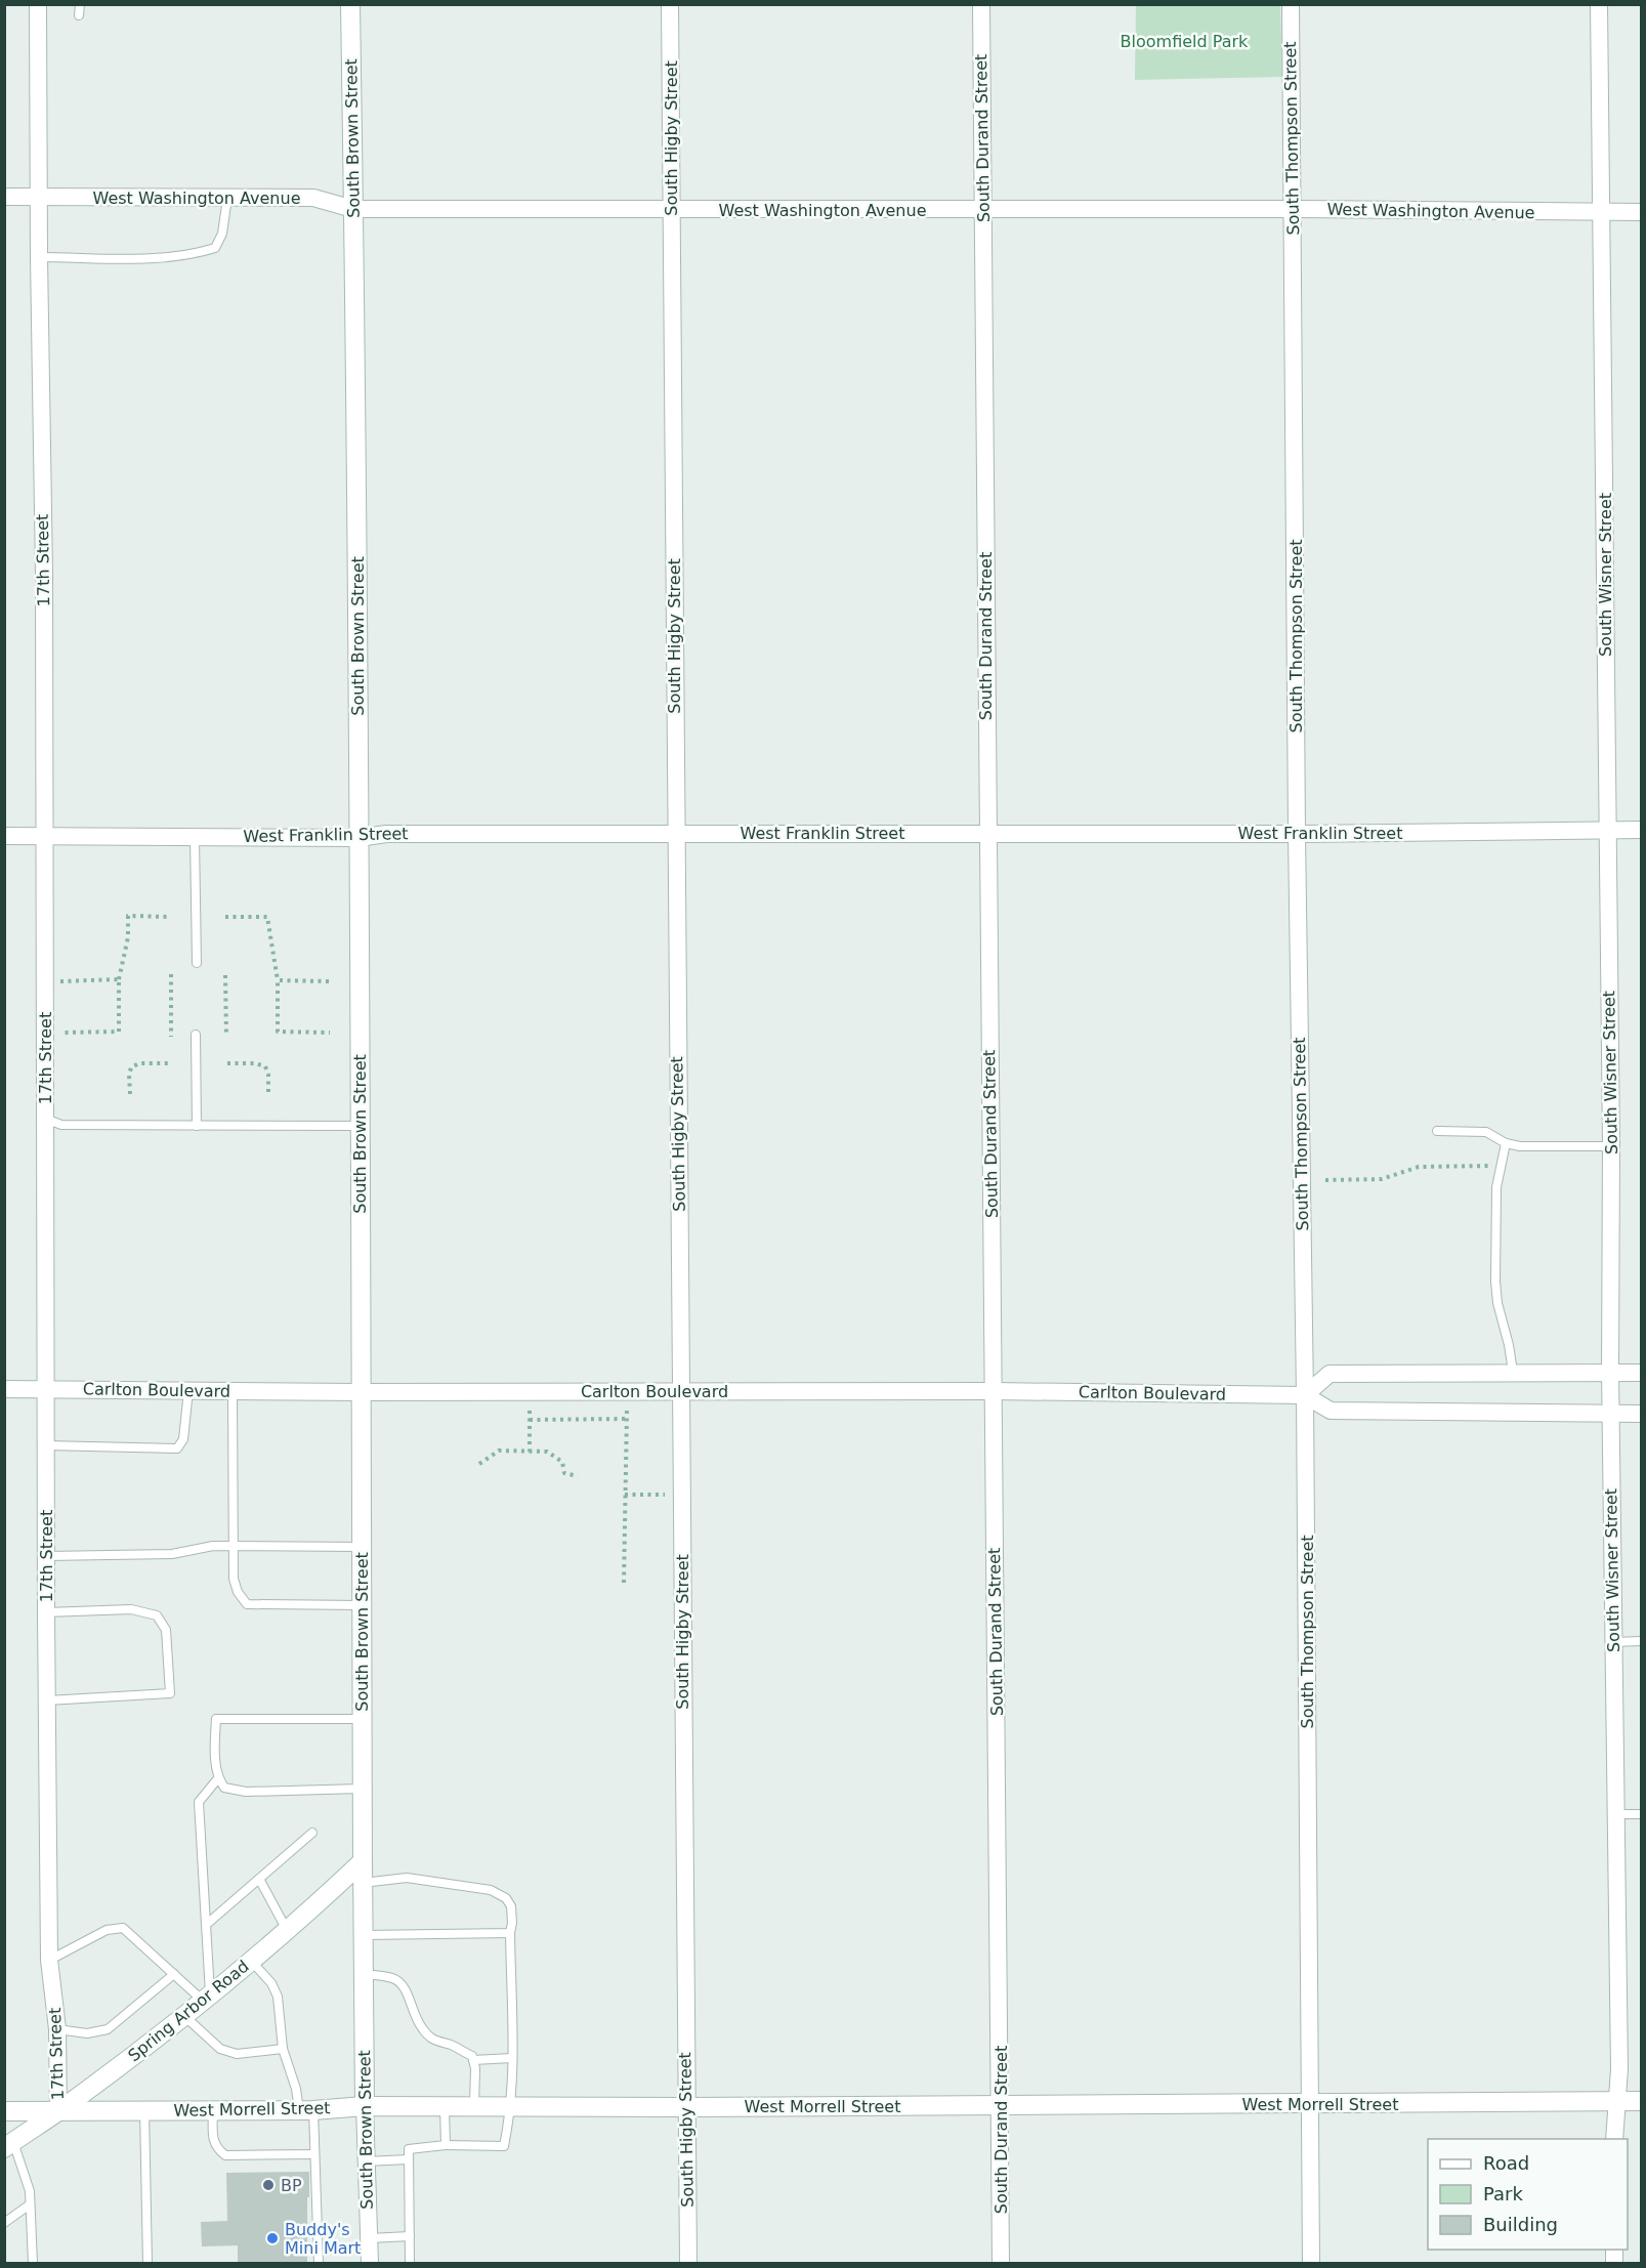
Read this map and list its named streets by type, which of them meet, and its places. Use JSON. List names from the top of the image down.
{
  "streets": {
    "main road": ["South Brown Street", "Spring Arbor Road", "West Morrell Street"],
    "street": [
      "South Higby Street",
      "South Durand Street",
      "South Thompson Street",
      "West Washington Avenue",
      "17th Street",
      "South Wisner Street",
      "West Franklin Street",
      "Carlton Boulevard"
    ]
  },
  "crossings": [
    ["South Brown Street", "West Washington Avenue"],
    ["South Brown Street", "West Franklin Street"],
    ["South Brown Street", "Carlton Boulevard"],
    ["South Brown Street", "Spring Arbor Road"],
    ["South Brown Street", "West Morrell Street"],
    ["South Higby Street", "West Washington Avenue"],
    ["South Higby Street", "West Franklin Street"],
    ["South Higby Street", "Carlton Boulevard"],
    ["South Higby Street", "West Morrell Street"],
    ["South Durand Street", "West Washington Avenue"],
    ["South Durand Street", "West Franklin Street"],
    ["South Durand Street", "Carlton Boulevard"],
    ["South Durand Street", "West Morrell Street"],
    ["South Thompson Street", "West Washington Avenue"],
    ["South Thompson Street", "West Franklin Street"],
    ["South Thompson Street", "Carlton Boulevard"],
    ["South Thompson Street", "West Morrell Street"],
    ["West Washington Avenue", "17th Street"],
    ["West Washington Avenue", "South Wisner Street"],
    ["17th Street", "West Franklin Street"],
    ["17th Street", "Carlton Boulevard"],
    ["17th Street", "Spring Arbor Road"],
    ["17th Street", "West Morrell Street"],
    ["South Wisner Street", "West Franklin Street"],
    ["South Wisner Street", "Carlton Boulevard"],
    ["South Wisner Street", "West Morrell Street"],
    ["Spring Arbor Road", "West Morrell Street"]
  ],
  "parks": ["Bloomfield Park"],
  "places": ["BP", "Buddy's Mini Mart"],
  "legend": ["Road", "Park", "Building"]
}
